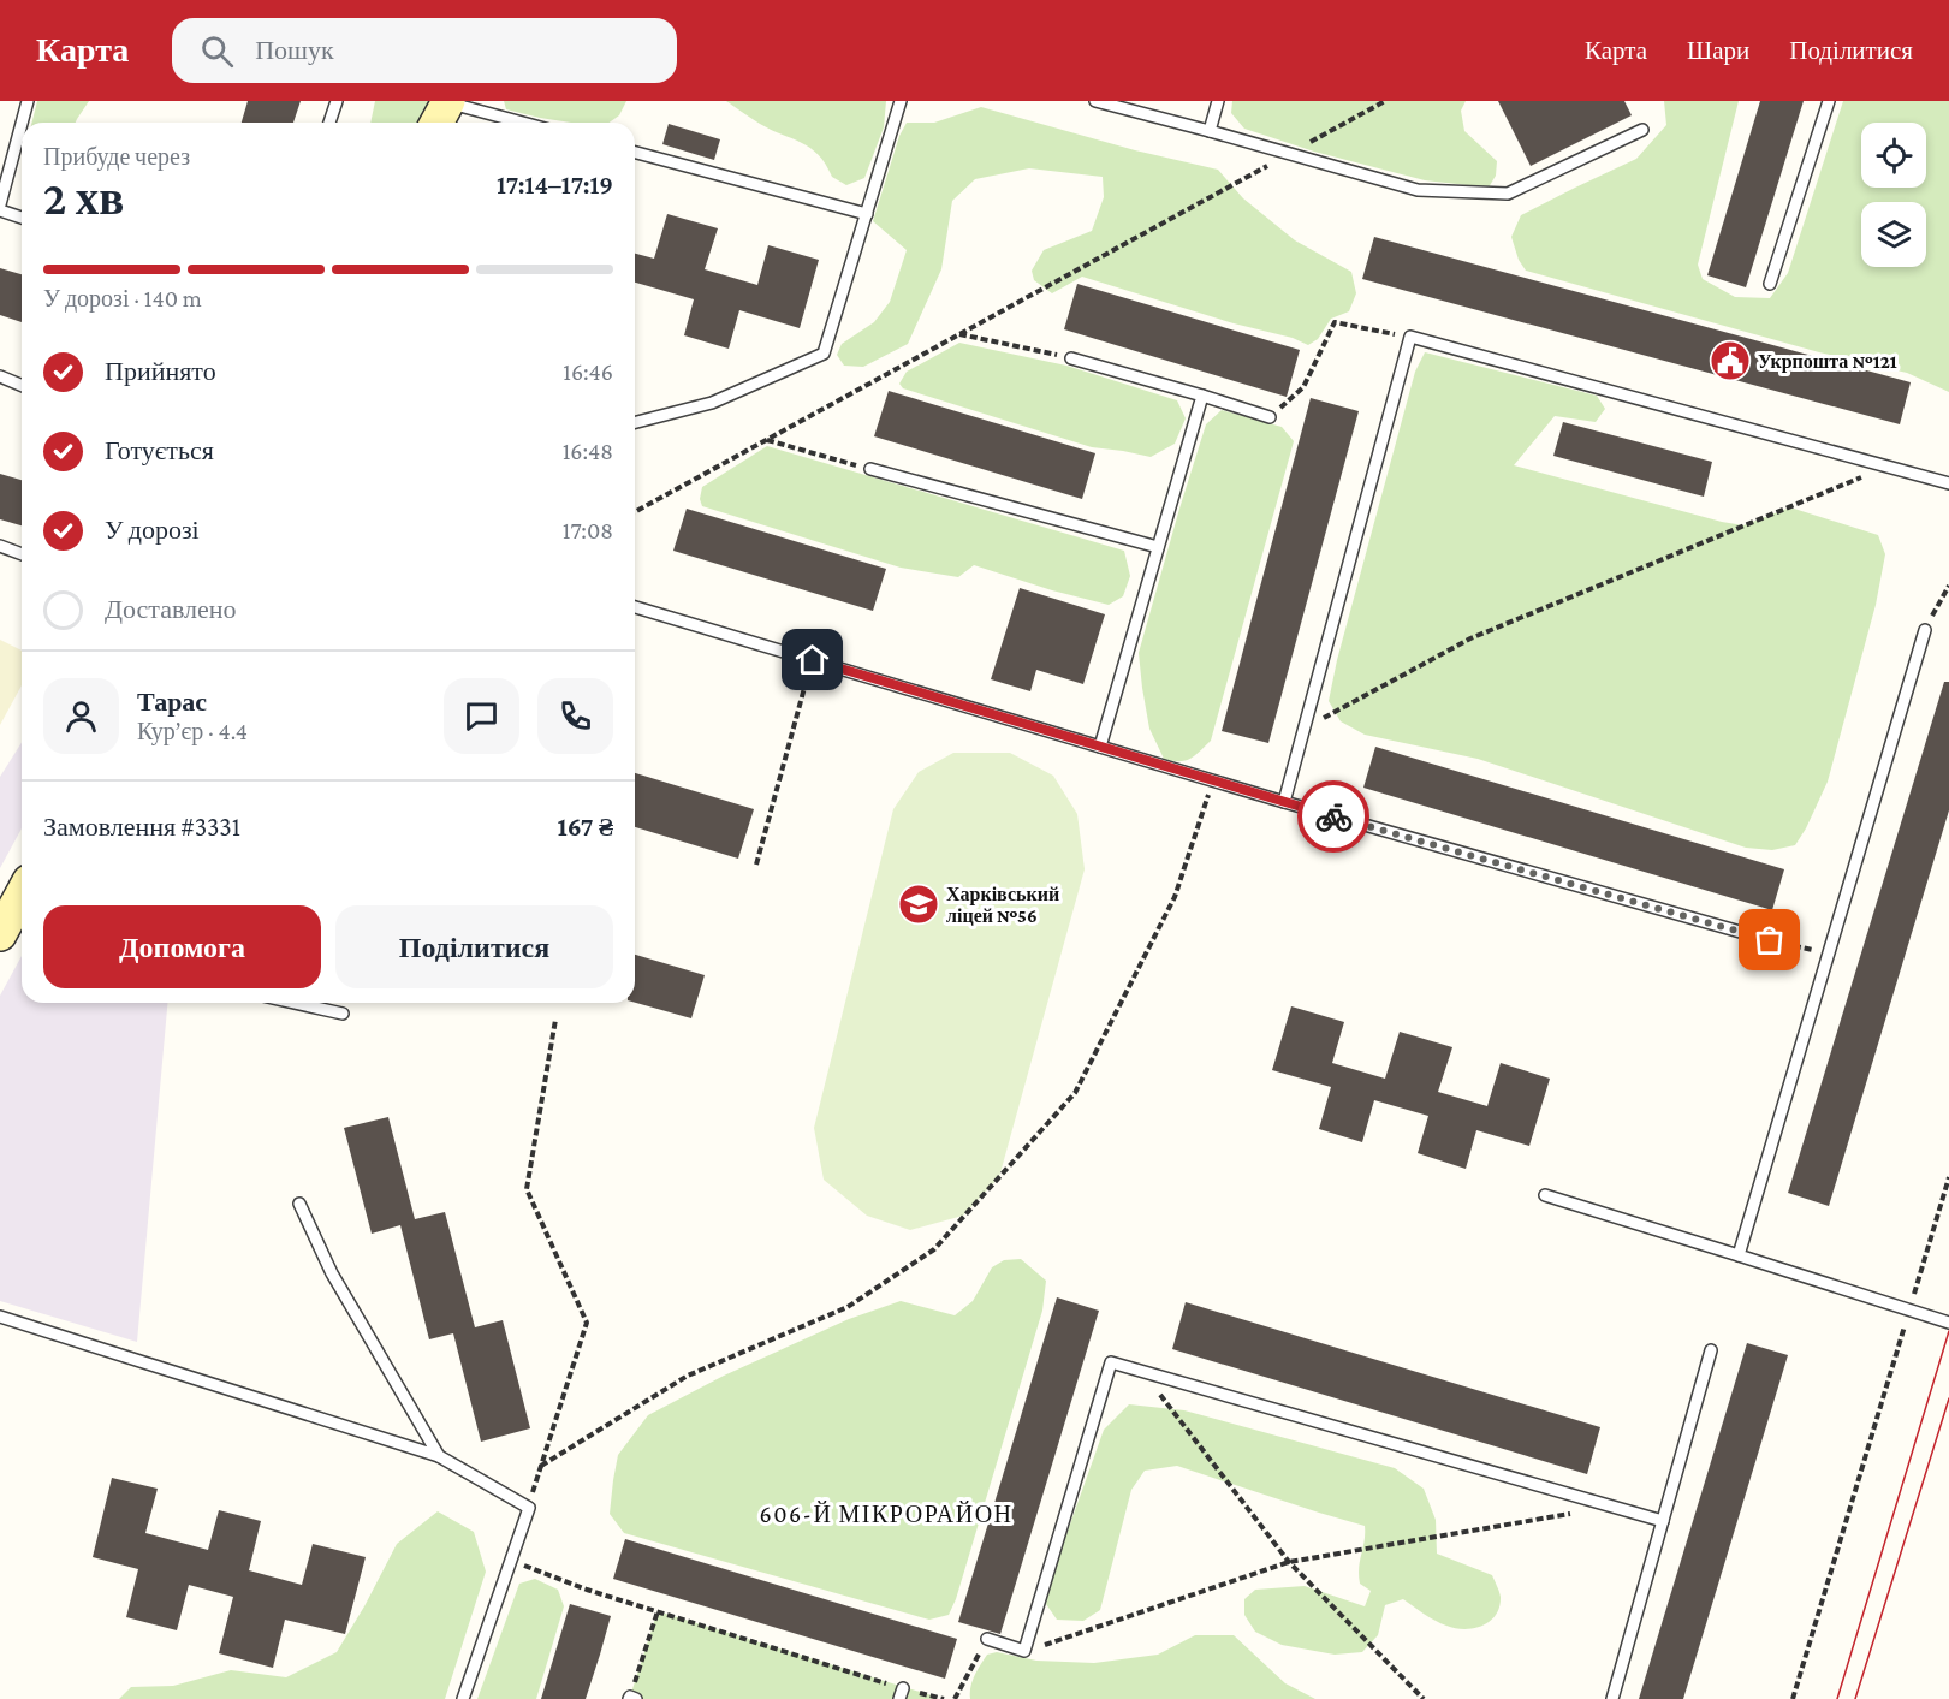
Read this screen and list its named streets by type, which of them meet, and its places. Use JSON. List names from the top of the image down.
{
  "districts": ["606-Й МІКРОРАЙОН"],
  "places": {
    "public building": ["Укрпошта №121"],
    "school or university": ["Харківський ліцей №56"]
  },
  "page": {
    "header": "Карта",
    "search": "Пошук",
    "nav": ["Карта", "Шари", "Поділитися"],
    "heading": ["2 хв", "Прибуде через", "17:14–17:19"],
    "panel": [
      "Тарас",
      "Кур’єр · 4.4",
      "Замовлення #3331",
      "167 ₴"
    ],
    "bar": "У дорозі · 140 m",
    "list": [
      ["Прийнято", "16:46"],
      ["Готується", "16:48"],
      ["У дорозі", "17:08"],
      "Доставлено"
    ],
    "buttons": ["Допомога", "Поділитися"]
  }
}
